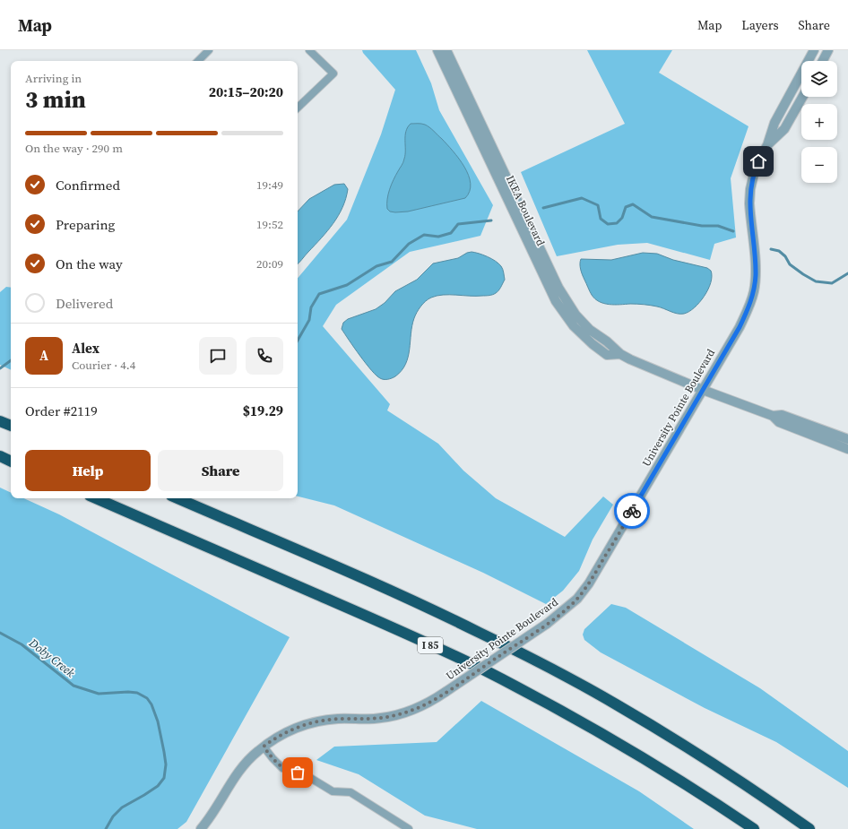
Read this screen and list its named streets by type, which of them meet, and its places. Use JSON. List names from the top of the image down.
{
  "streets": {
    "highway": ["I 85"],
    "street": ["IKEA Boulevard", "University Pointe Boulevard"]
  },
  "crossings": [
    ["IKEA Boulevard", "University Pointe Boulevard"]
  ],
  "water": ["Doby Creek"],
  "page": {
    "header": "Map",
    "nav": ["Map", "Layers", "Share"],
    "map_buttons": ["+", "−"],
    "heading": ["3 min", "Arriving in", "20:15–20:20"],
    "panel": [
      "Alex",
      "Courier · 4.4",
      "Order #2119",
      "$19.29"
    ],
    "bar": "On the way · 290 m",
    "list": [
      ["Confirmed", "19:49"],
      ["Preparing", "19:52"],
      ["On the way", "20:09"],
      "Delivered"
    ],
    "round": "A",
    "buttons": ["Help", "Share"]
  }
}
